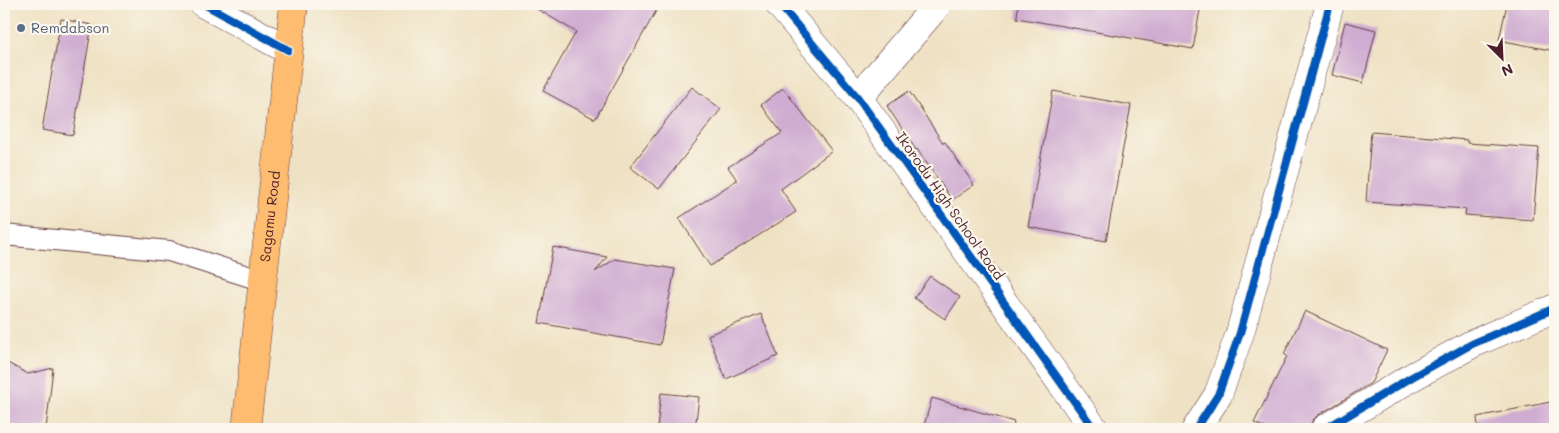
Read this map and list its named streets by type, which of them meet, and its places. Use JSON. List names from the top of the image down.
{
  "streets": {
    "highway": ["Sagamu Road"],
    "street": ["Ikorodu High School Road"]
  },
  "places": ["Remdabson"],
  "north": "bottom right"
}
